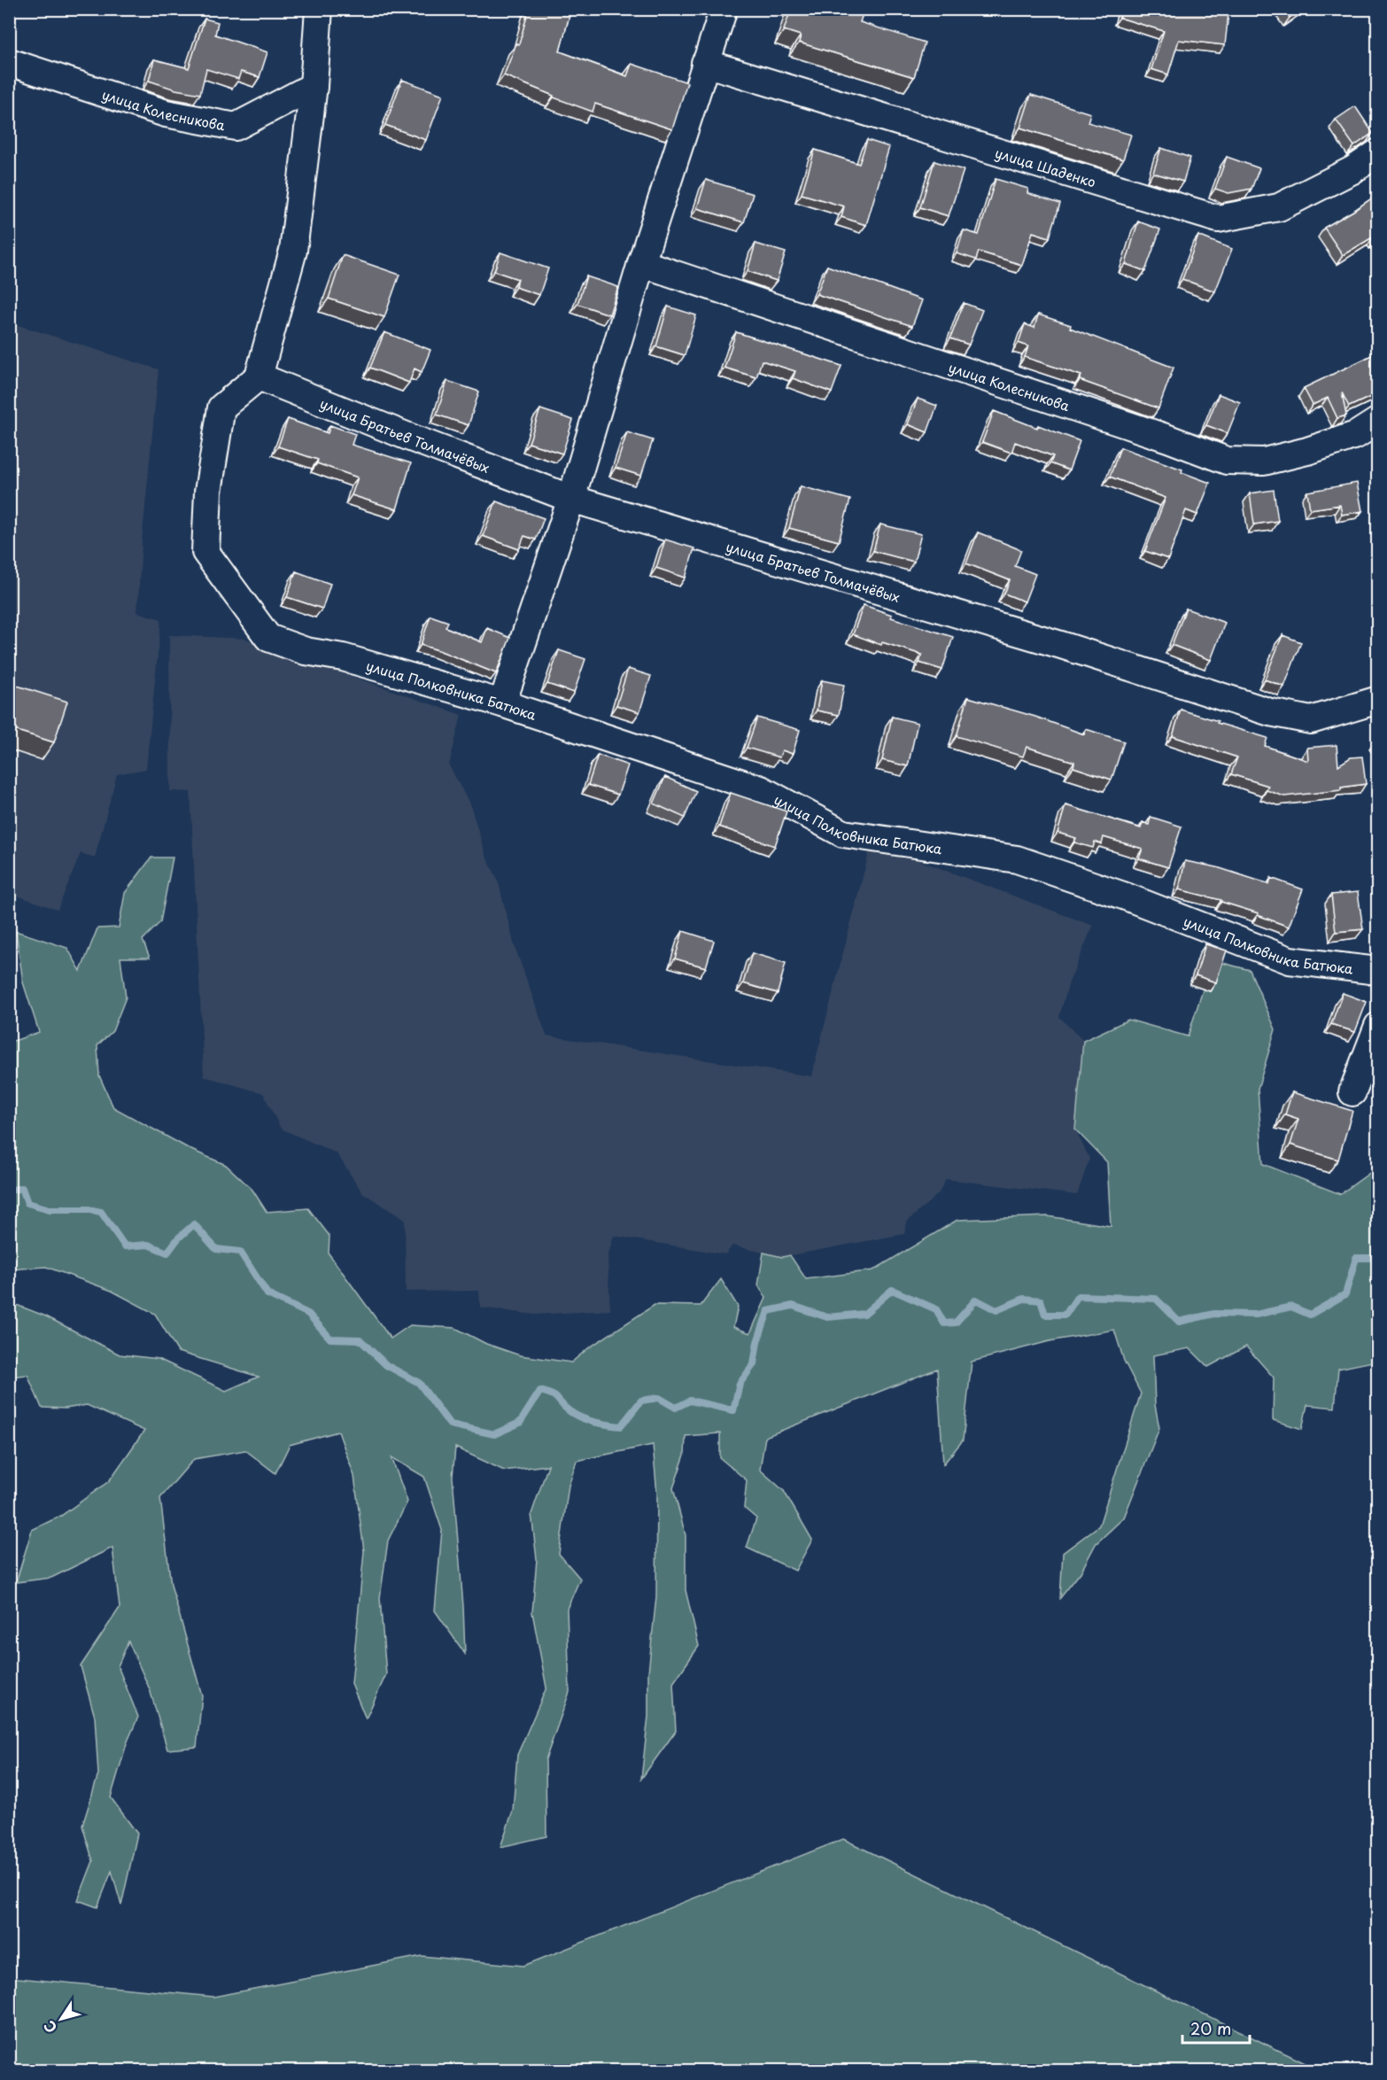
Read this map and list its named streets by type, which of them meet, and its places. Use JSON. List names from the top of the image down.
{
  "streets": {
    "street": [
      "улица Колесникова",
      "улица Шаденко",
      "улица Братьев Толмачёвых",
      "улица Полковника Батюка"
    ]
  },
  "crossings": [
    ["улица Братьев Толмачёвых", "улица Полковника Батюка"]
  ],
  "scale_bar": "20 m",
  "north": "bottom left"
}
